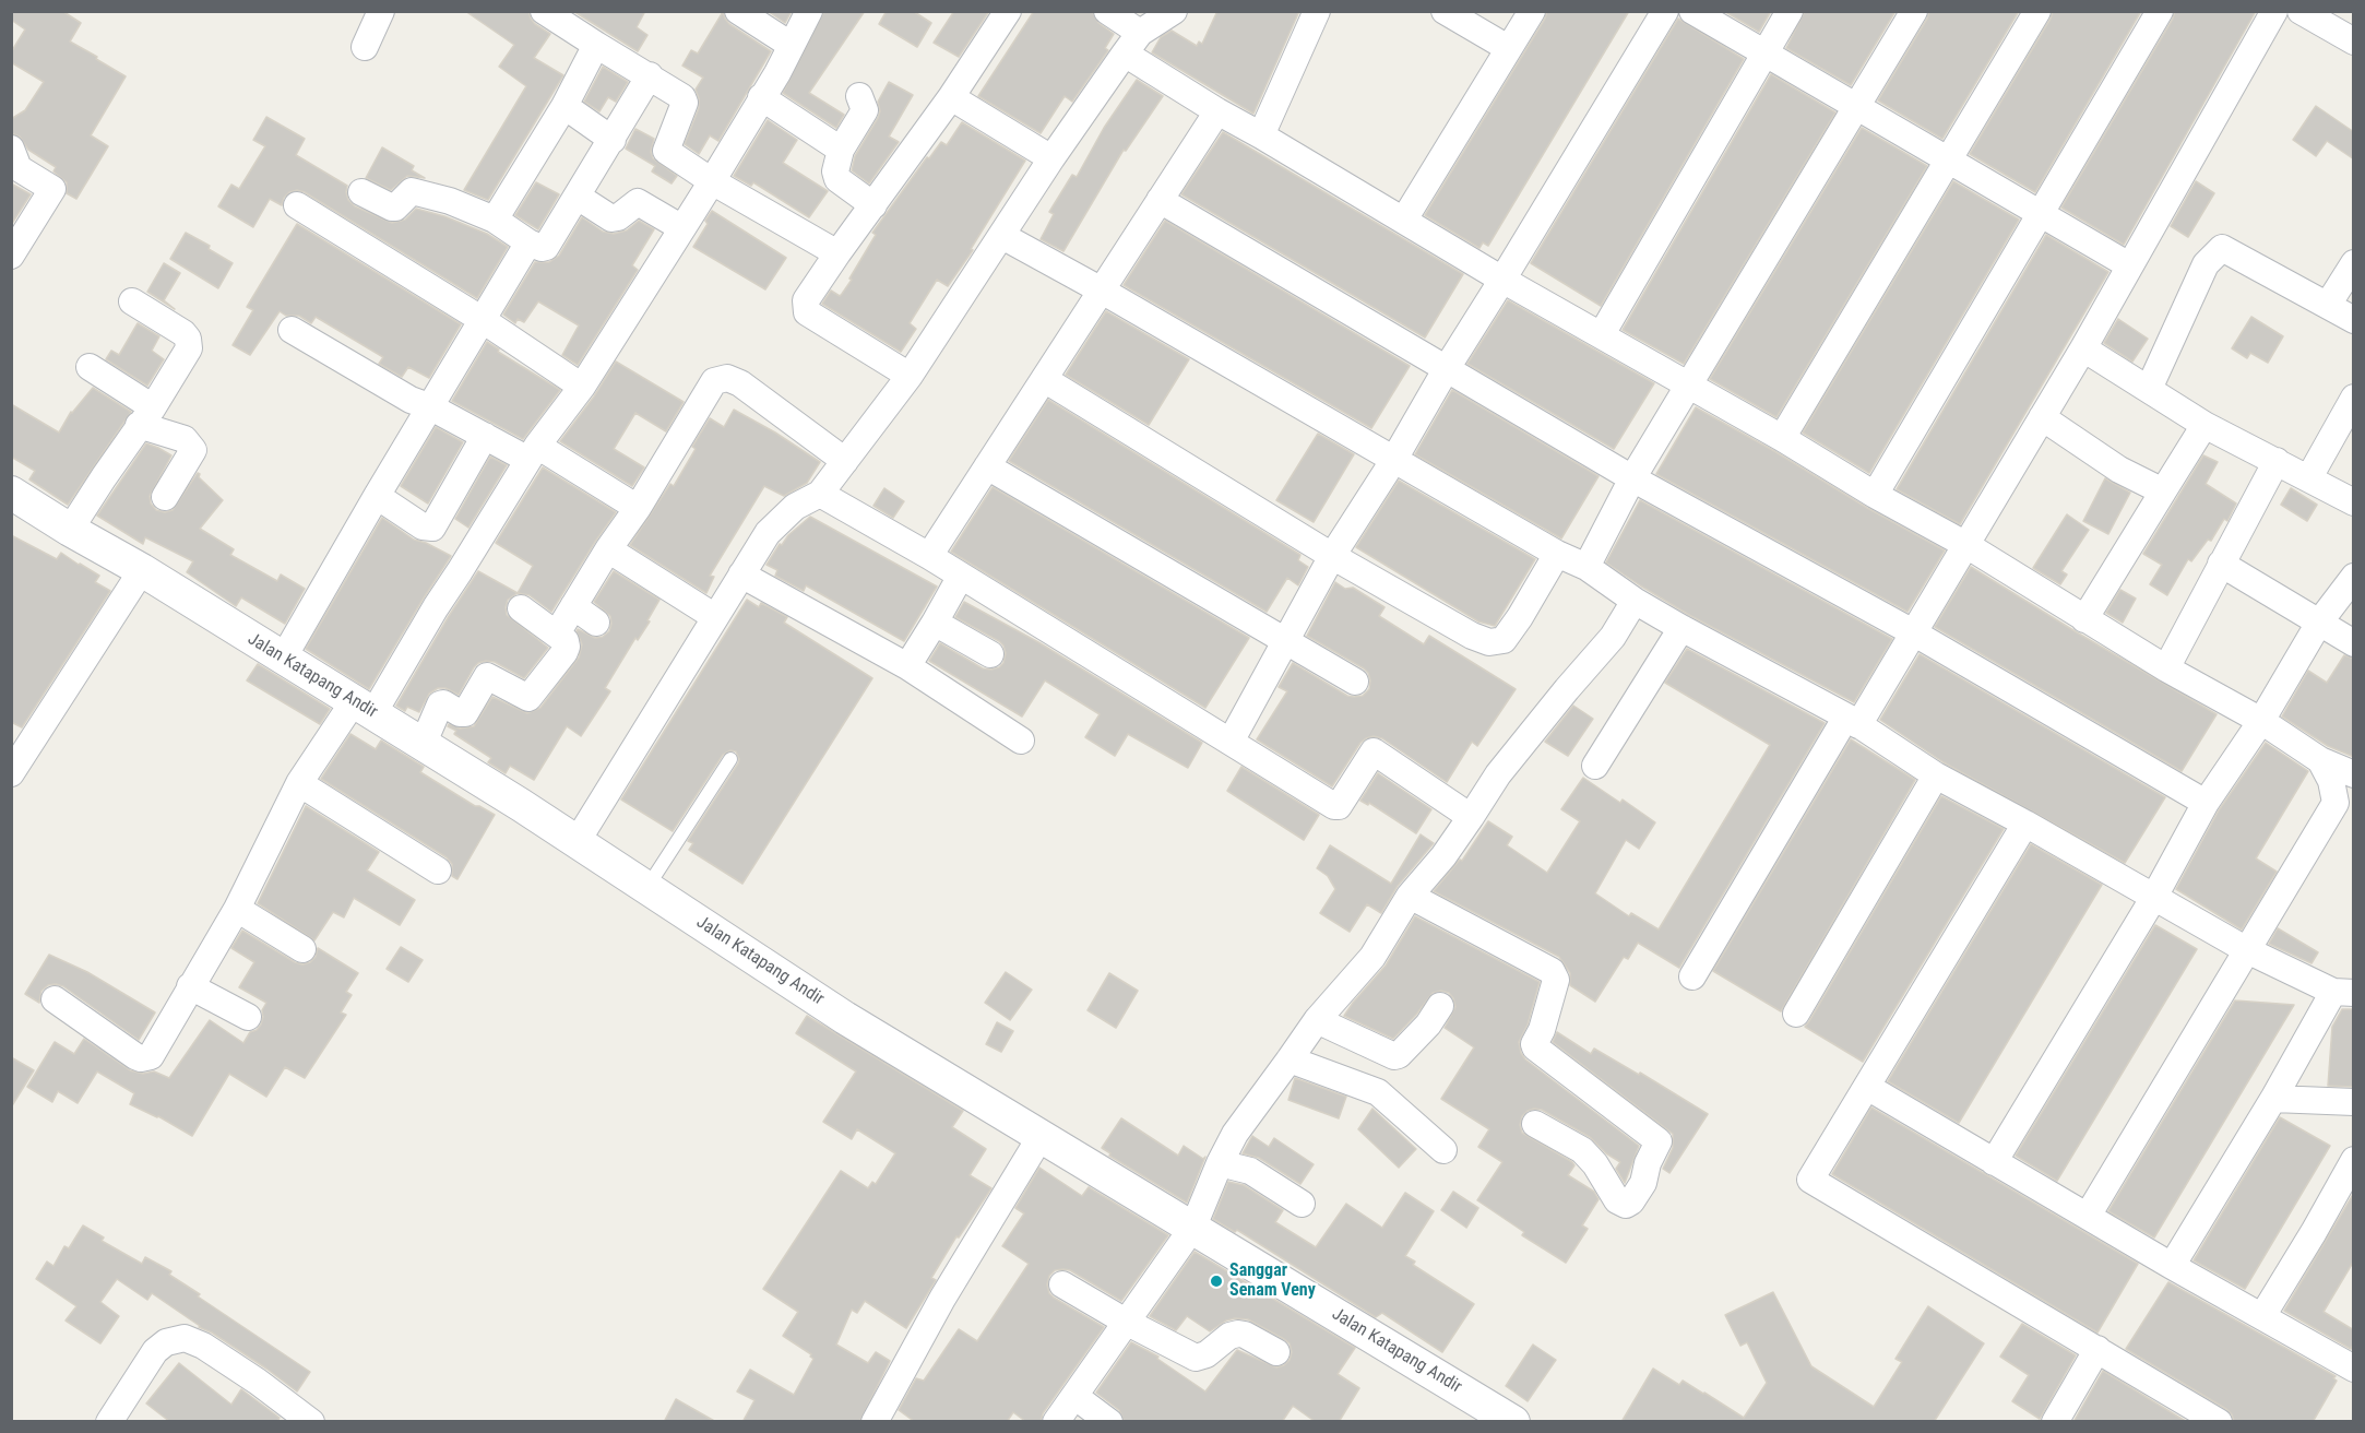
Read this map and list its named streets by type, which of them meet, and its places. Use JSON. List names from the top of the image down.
{
  "streets": {
    "street": ["Jalan Katapang Andir"]
  },
  "places": ["Sanggar Senam Veny"]
}
